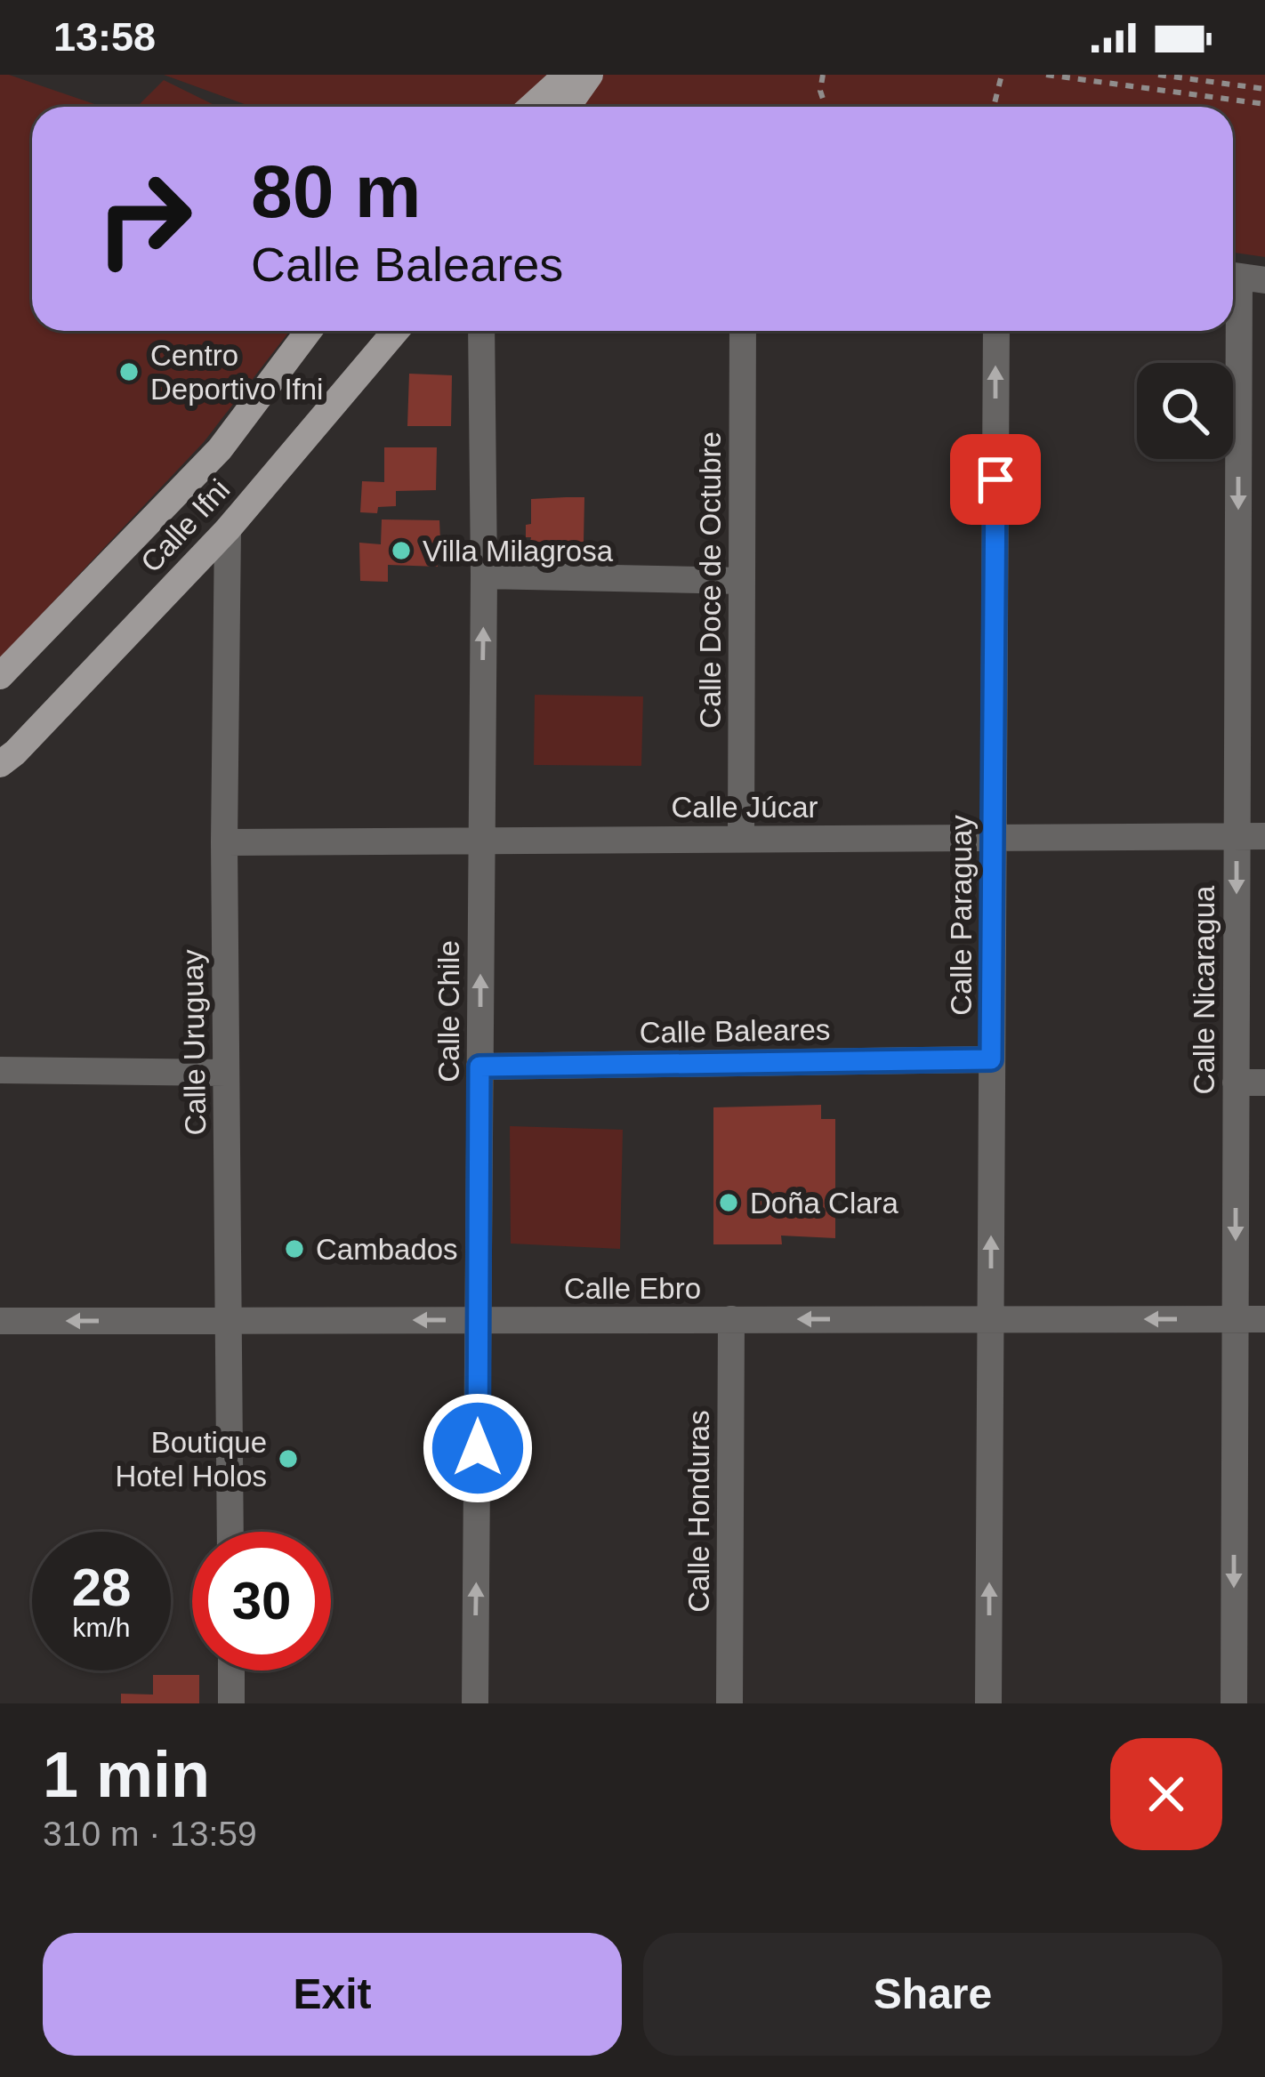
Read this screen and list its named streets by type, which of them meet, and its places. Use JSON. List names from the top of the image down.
{
  "streets": {
    "main road": ["Calle Ifni"],
    "street": [
      "Calle Doce de Octubre",
      "Calle Júcar",
      "Calle Paraguay",
      "Calle Nicaragua",
      "Calle Chile",
      "Calle Baleares",
      "Calle Uruguay",
      "Calle Ebro",
      "Calle Honduras"
    ]
  },
  "crossings": [
    ["Calle Ifni", "Calle Uruguay"],
    ["Calle Doce de Octubre", "Calle Júcar"],
    ["Calle Júcar", "Calle Paraguay"],
    ["Calle Júcar", "Calle Nicaragua"],
    ["Calle Júcar", "Calle Chile"],
    ["Calle Júcar", "Calle Uruguay"],
    ["Calle Paraguay", "Calle Baleares"],
    ["Calle Paraguay", "Calle Ebro"],
    ["Calle Nicaragua", "Calle Ebro"],
    ["Calle Chile", "Calle Baleares"],
    ["Calle Chile", "Calle Ebro"],
    ["Calle Uruguay", "Calle Ebro"],
    ["Calle Ebro", "Calle Honduras"]
  ],
  "one_way": [
    "Calle Paraguay",
    "Calle Nicaragua",
    "Calle Chile",
    "Calle Ebro"
  ],
  "places": [
    "Centro Deportivo Ifni",
    "Villa Milagrosa",
    "Doña Clara",
    "Cambados",
    "Boutique Hotel Holos"
  ],
  "page": {
    "status": "13:58",
    "turn": ["80 m", "Calle Baleares"],
    "speed": "28 km/h",
    "limit": "30",
    "heading": ["1 min", "310 m · 13:59"],
    "buttons": ["Exit", "Share"]
  }
}
